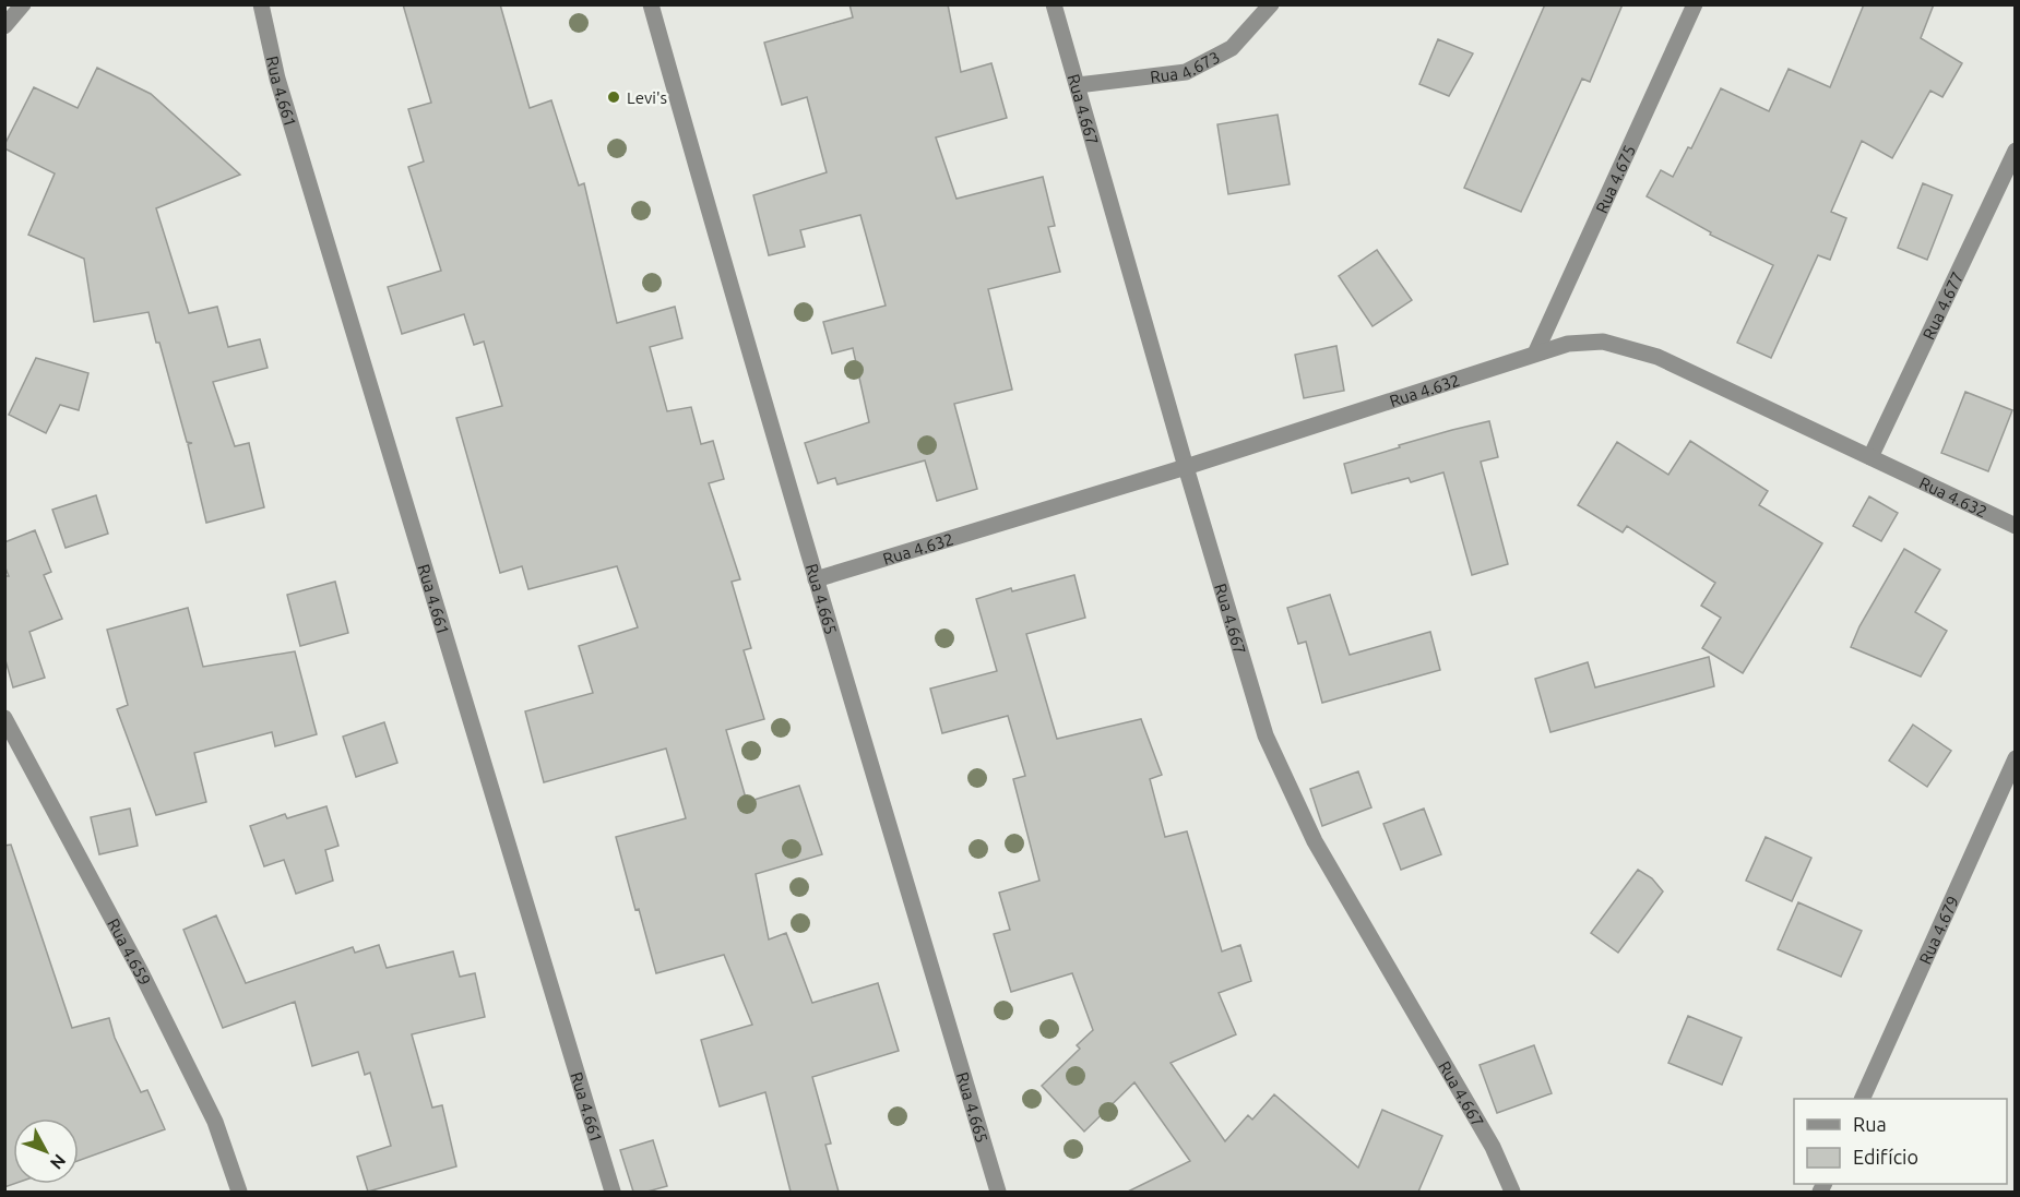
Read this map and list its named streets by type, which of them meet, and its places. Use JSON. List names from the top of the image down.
{
  "streets": {
    "street": [
      "Rua 4.673",
      "Rua 4.661",
      "Rua 4.667",
      "Rua 4.675",
      "Rua 4.677",
      "Rua 4.632",
      "Rua 4.665",
      "Rua 4.679",
      "Rua 4.659"
    ]
  },
  "crossings": [
    ["Rua 4.673", "Rua 4.667"],
    ["Rua 4.667", "Rua 4.632"],
    ["Rua 4.675", "Rua 4.632"],
    ["Rua 4.677", "Rua 4.632"],
    ["Rua 4.632", "Rua 4.665"]
  ],
  "places": ["Levi's"],
  "legend": ["Rua", "Edifício"],
  "north": "bottom right"
}
